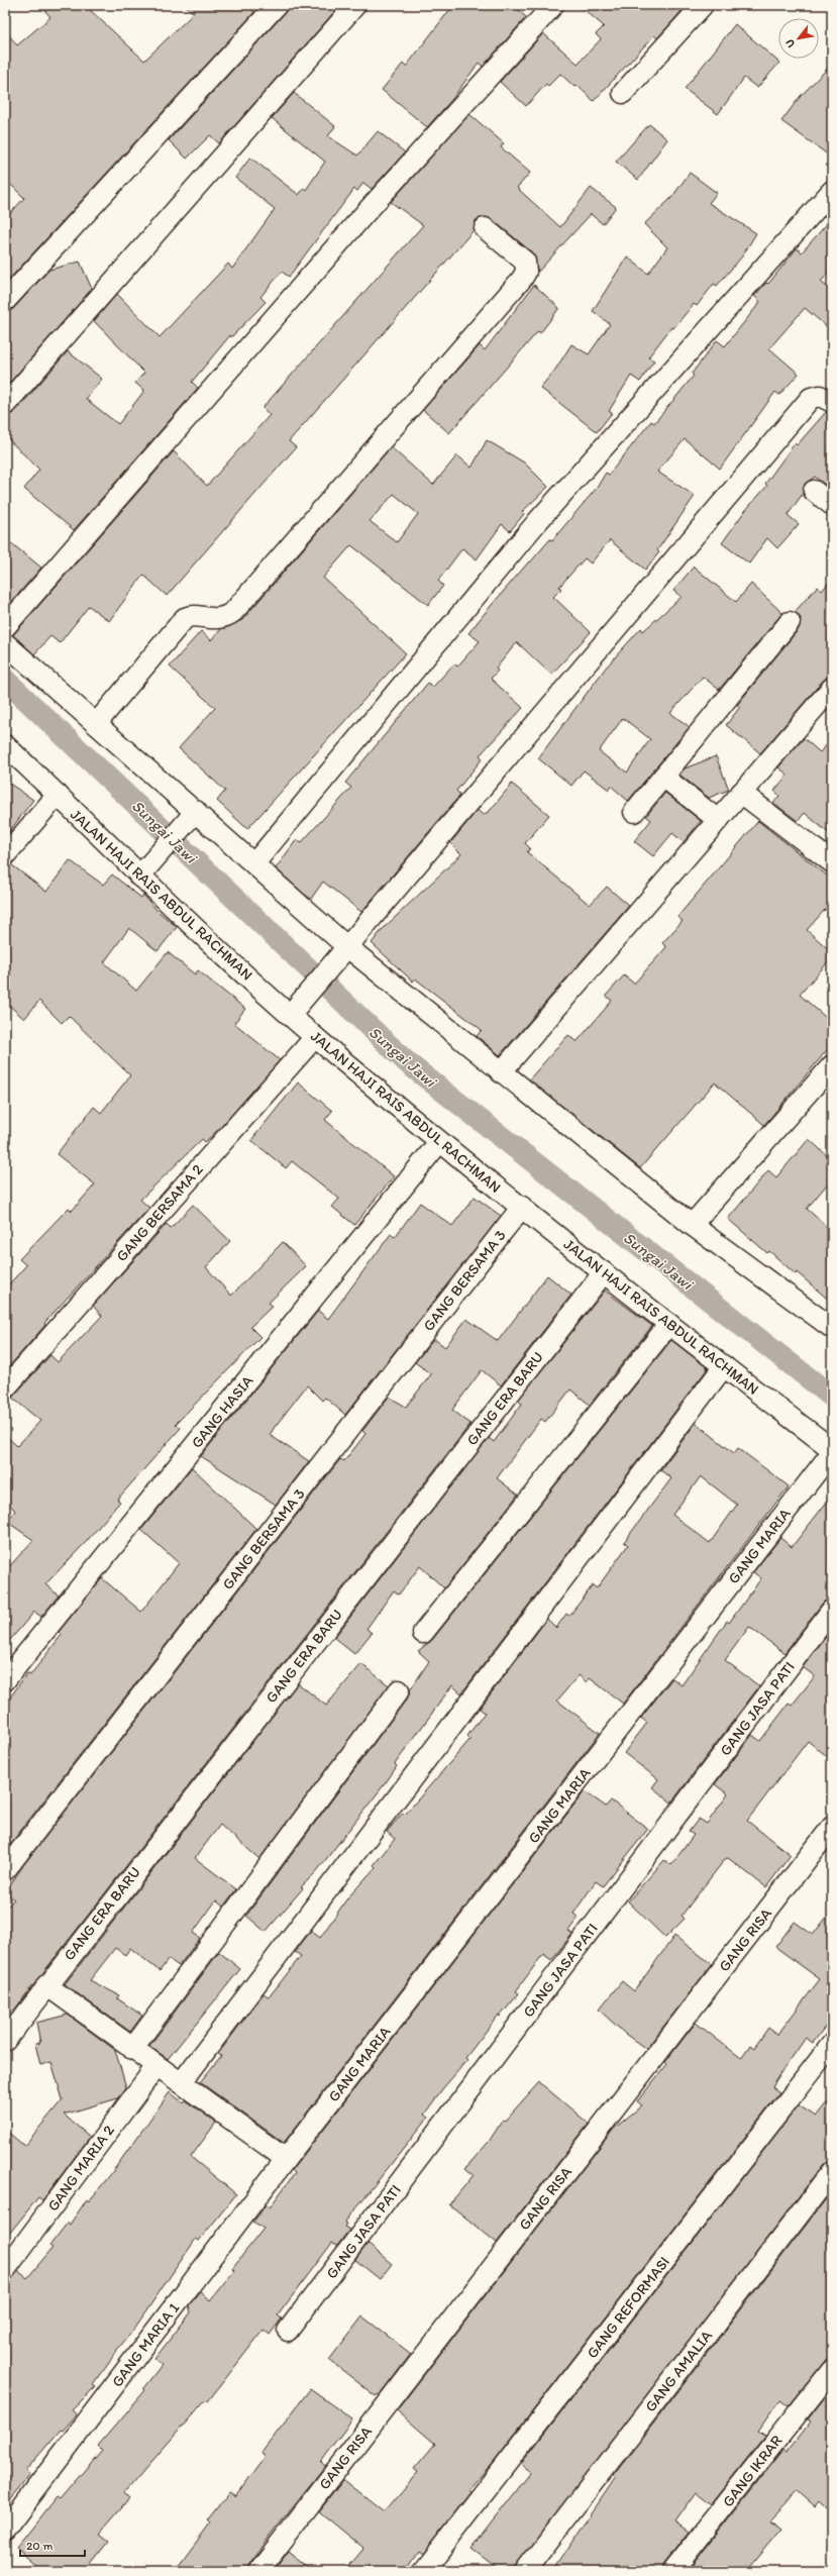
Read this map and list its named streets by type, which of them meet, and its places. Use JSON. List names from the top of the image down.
{
  "streets": {
    "street": [
      "JALAN HAJI RAIS ABDUL RACHMAN",
      "GANG BERSAMA 2",
      "GANG BERSAMA 3",
      "GANG ERA BARU",
      "GANG HASIA",
      "GANG MARIA",
      "GANG JASA PATI",
      "GANG RISA",
      "GANG MARIA 2",
      "GANG REFORMASI",
      "GANG MARIA 1",
      "GANG AMALIA",
      "GANG IKRAR"
    ]
  },
  "crossings": [
    ["JALAN HAJI RAIS ABDUL RACHMAN", "GANG BERSAMA 2"],
    ["JALAN HAJI RAIS ABDUL RACHMAN", "GANG BERSAMA 3"],
    ["JALAN HAJI RAIS ABDUL RACHMAN", "GANG ERA BARU"],
    ["JALAN HAJI RAIS ABDUL RACHMAN", "GANG HASIA"],
    ["JALAN HAJI RAIS ABDUL RACHMAN", "GANG MARIA"],
    ["GANG MARIA", "GANG MARIA 1"]
  ],
  "water": ["Sungai Jawi"],
  "scale_bar": "20 m",
  "north": "bottom left"
}
